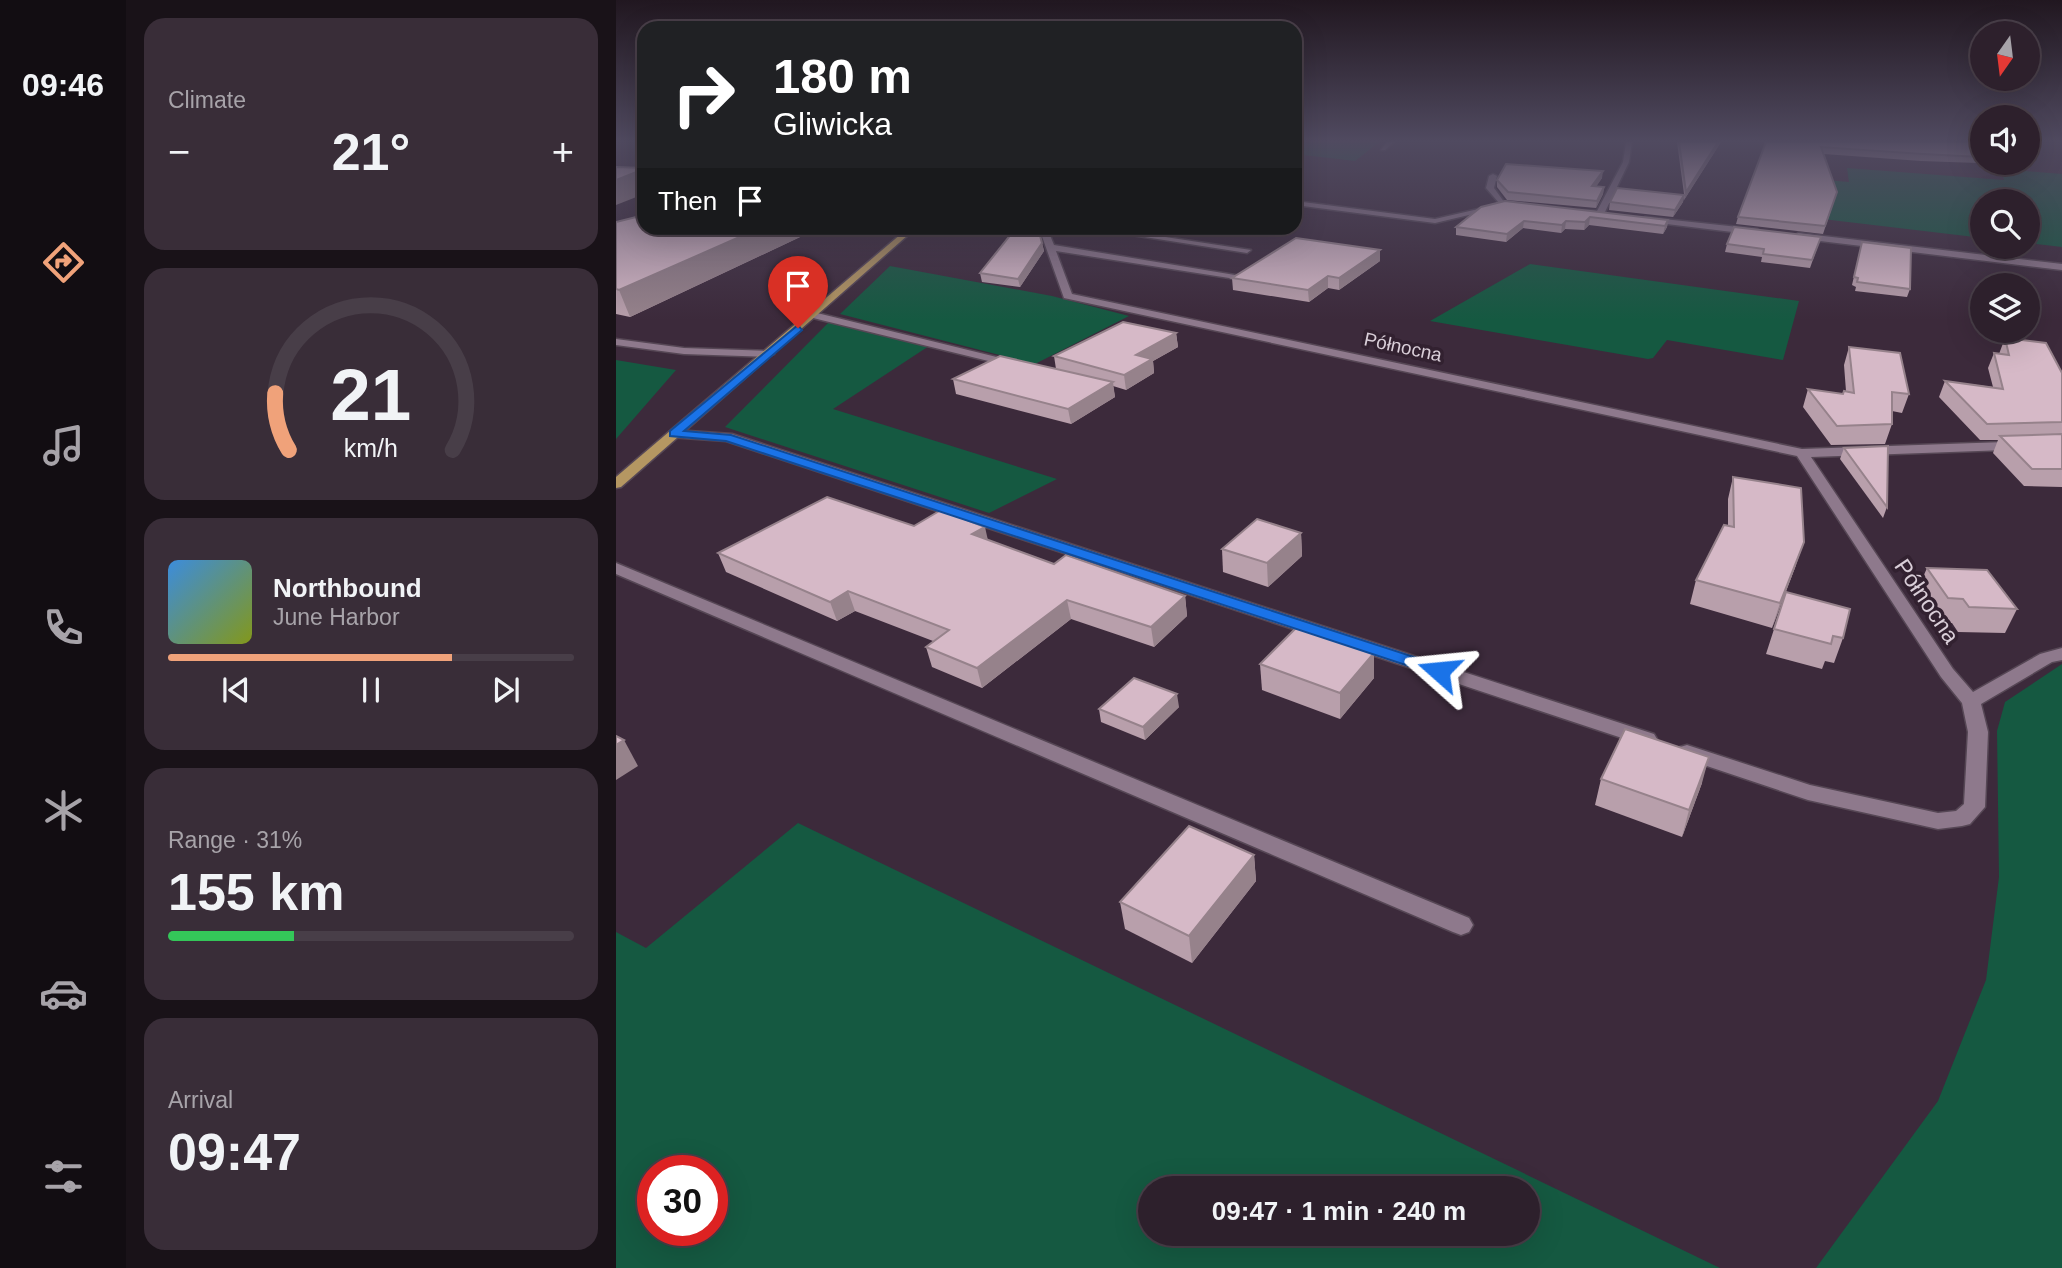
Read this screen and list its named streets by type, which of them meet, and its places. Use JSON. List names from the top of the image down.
{
  "streets": {
    "street": ["Północna"]
  },
  "north": "bottom",
  "page": {
    "tabs": "09:46",
    "tile": [
      "Climate",
      ["Range · 31%", "155 km"],
      ["Arrival", "09:47"]
    ],
    "turn": ["180 m", "Gliwicka"],
    "heat": ["−", "21°", "+"],
    "then": "Then",
    "song": ["Northbound", "June Harbor"],
    "limit": "30",
    "trip": "09:47 · 1 min · 240 m",
    "gauge": ["21", "km/h"]
  }
}
